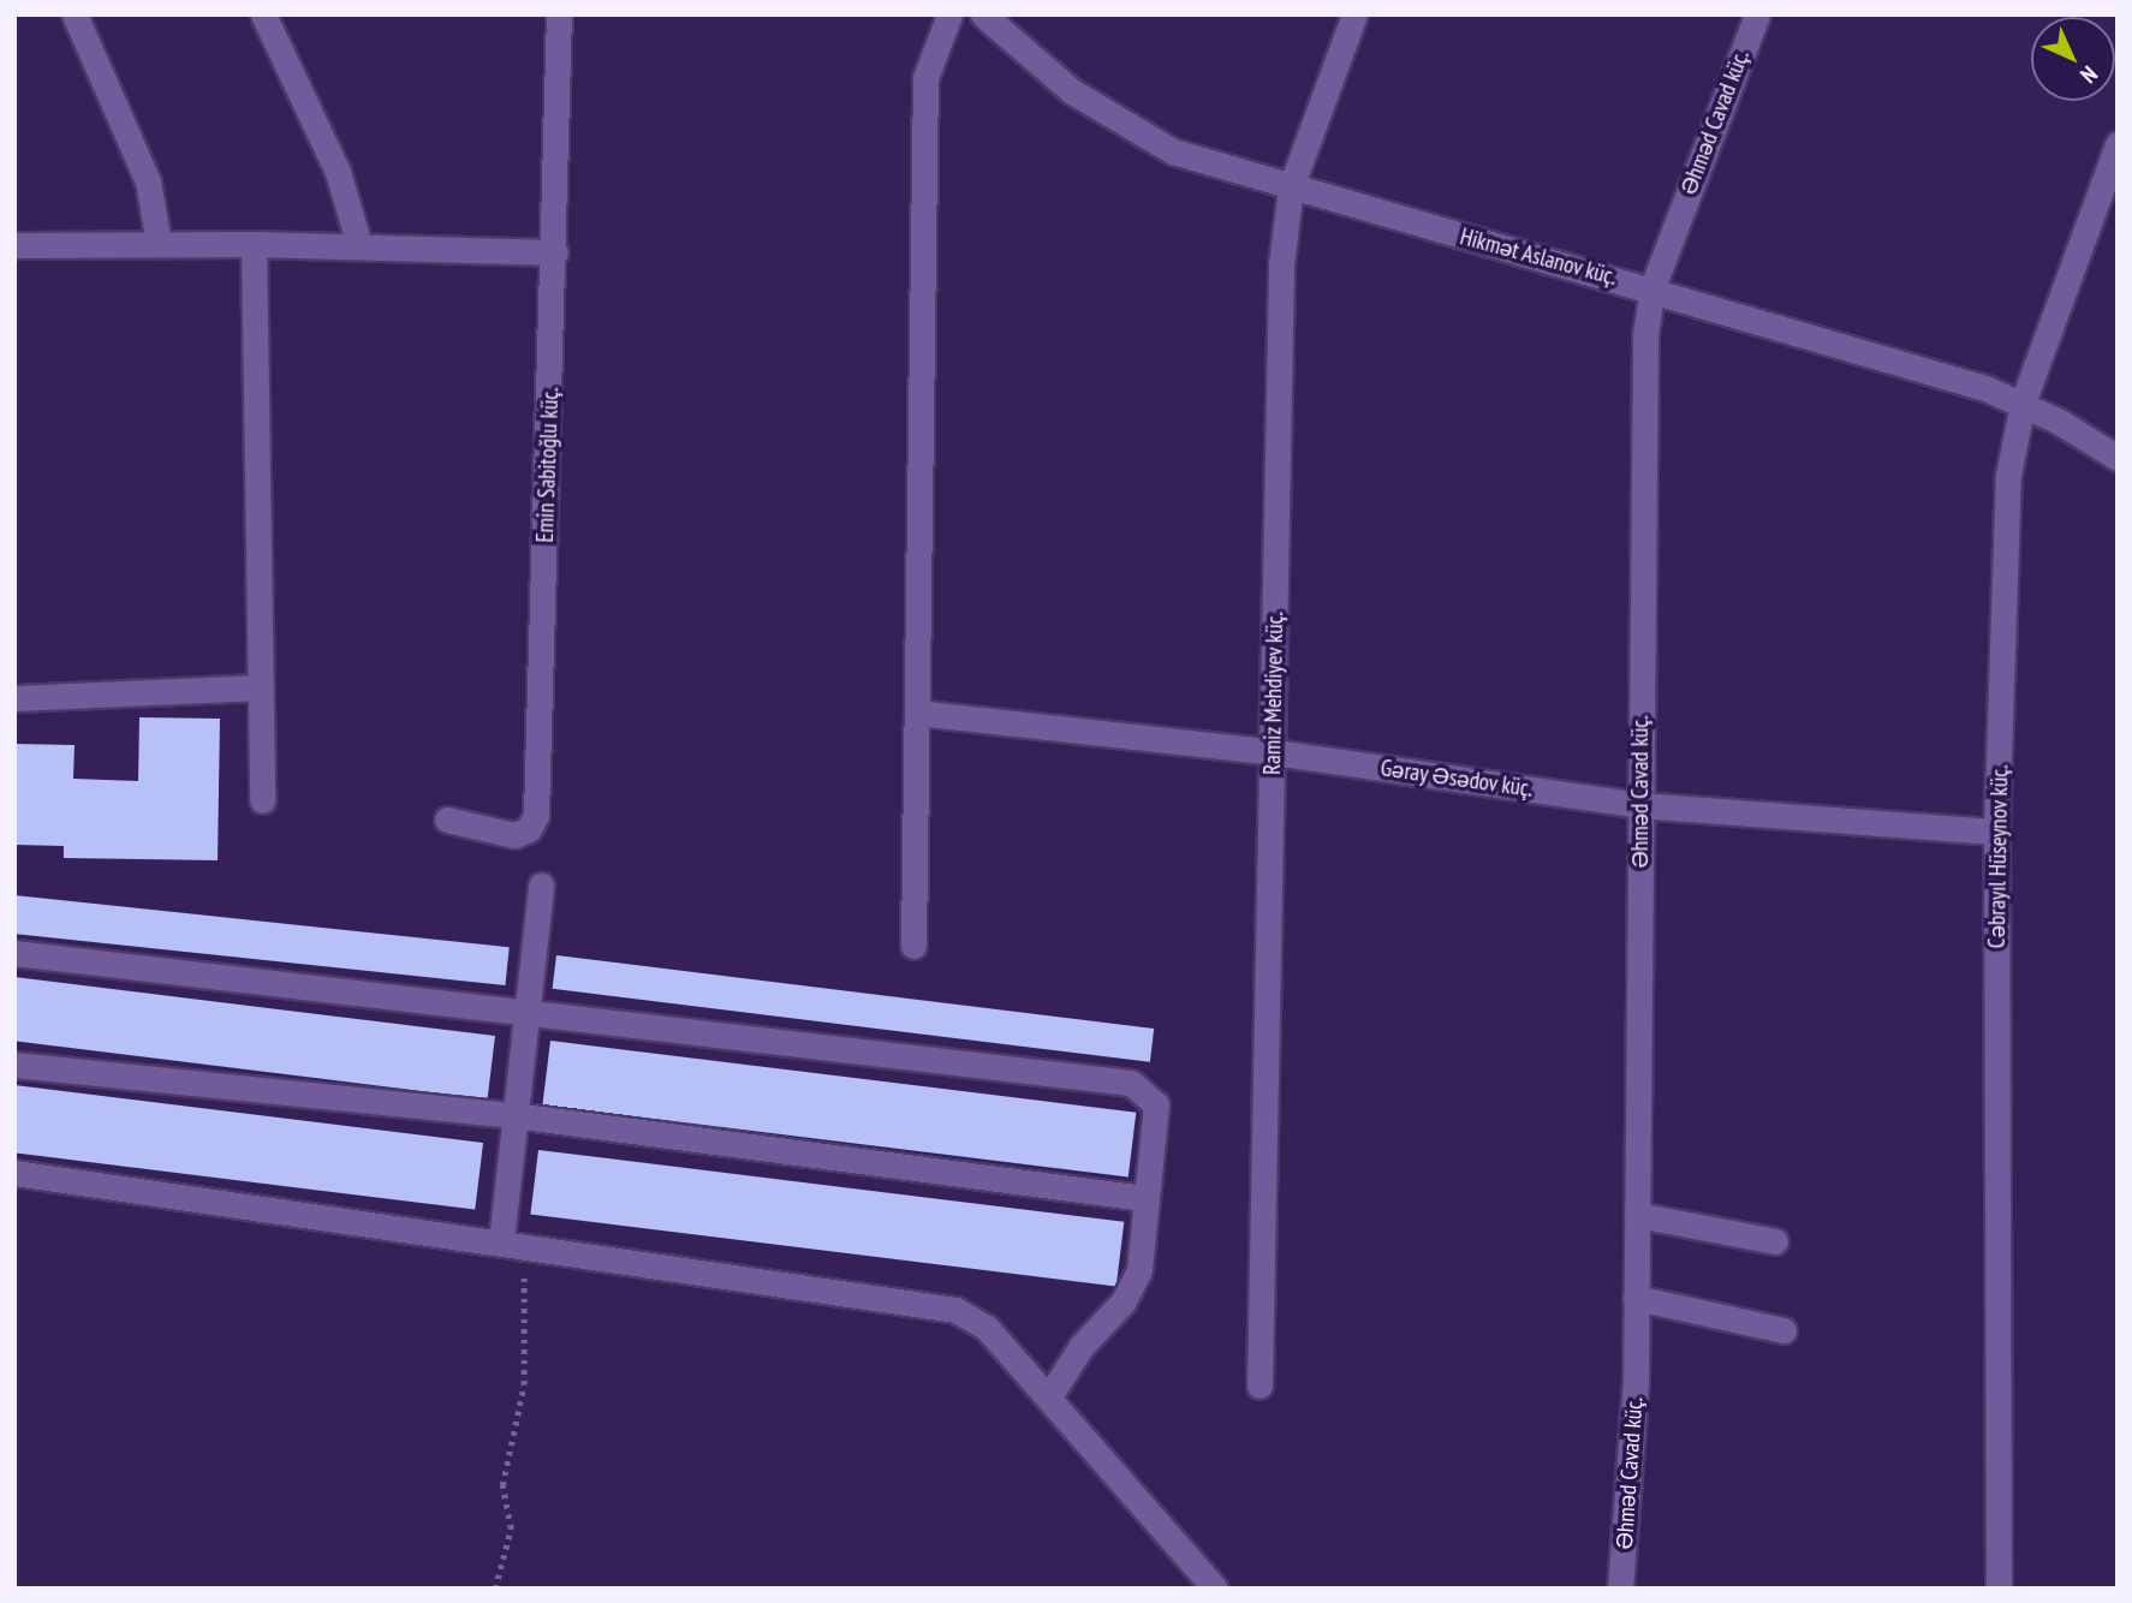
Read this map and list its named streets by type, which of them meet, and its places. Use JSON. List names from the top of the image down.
{
  "streets": {
    "street": [
      "Əhməd Cavad küç.",
      "Hikmət Aslanov küç.",
      "Emin Sabitoğlu küç.",
      "Ramiz Mehdiyev küç.",
      "Gəray Əsədov küç.",
      "Cəbrayıl Hüseynov küç."
    ]
  },
  "crossings": [
    ["Əhməd Cavad küç.", "Hikmət Aslanov küç."],
    ["Əhməd Cavad küç.", "Gəray Əsədov küç."],
    ["Hikmət Aslanov küç.", "Ramiz Mehdiyev küç."],
    ["Hikmət Aslanov küç.", "Cəbrayıl Hüseynov küç."],
    ["Ramiz Mehdiyev küç.", "Gəray Əsədov küç."],
    ["Gəray Əsədov küç.", "Cəbrayıl Hüseynov küç."]
  ],
  "north": "bottom right"
}
